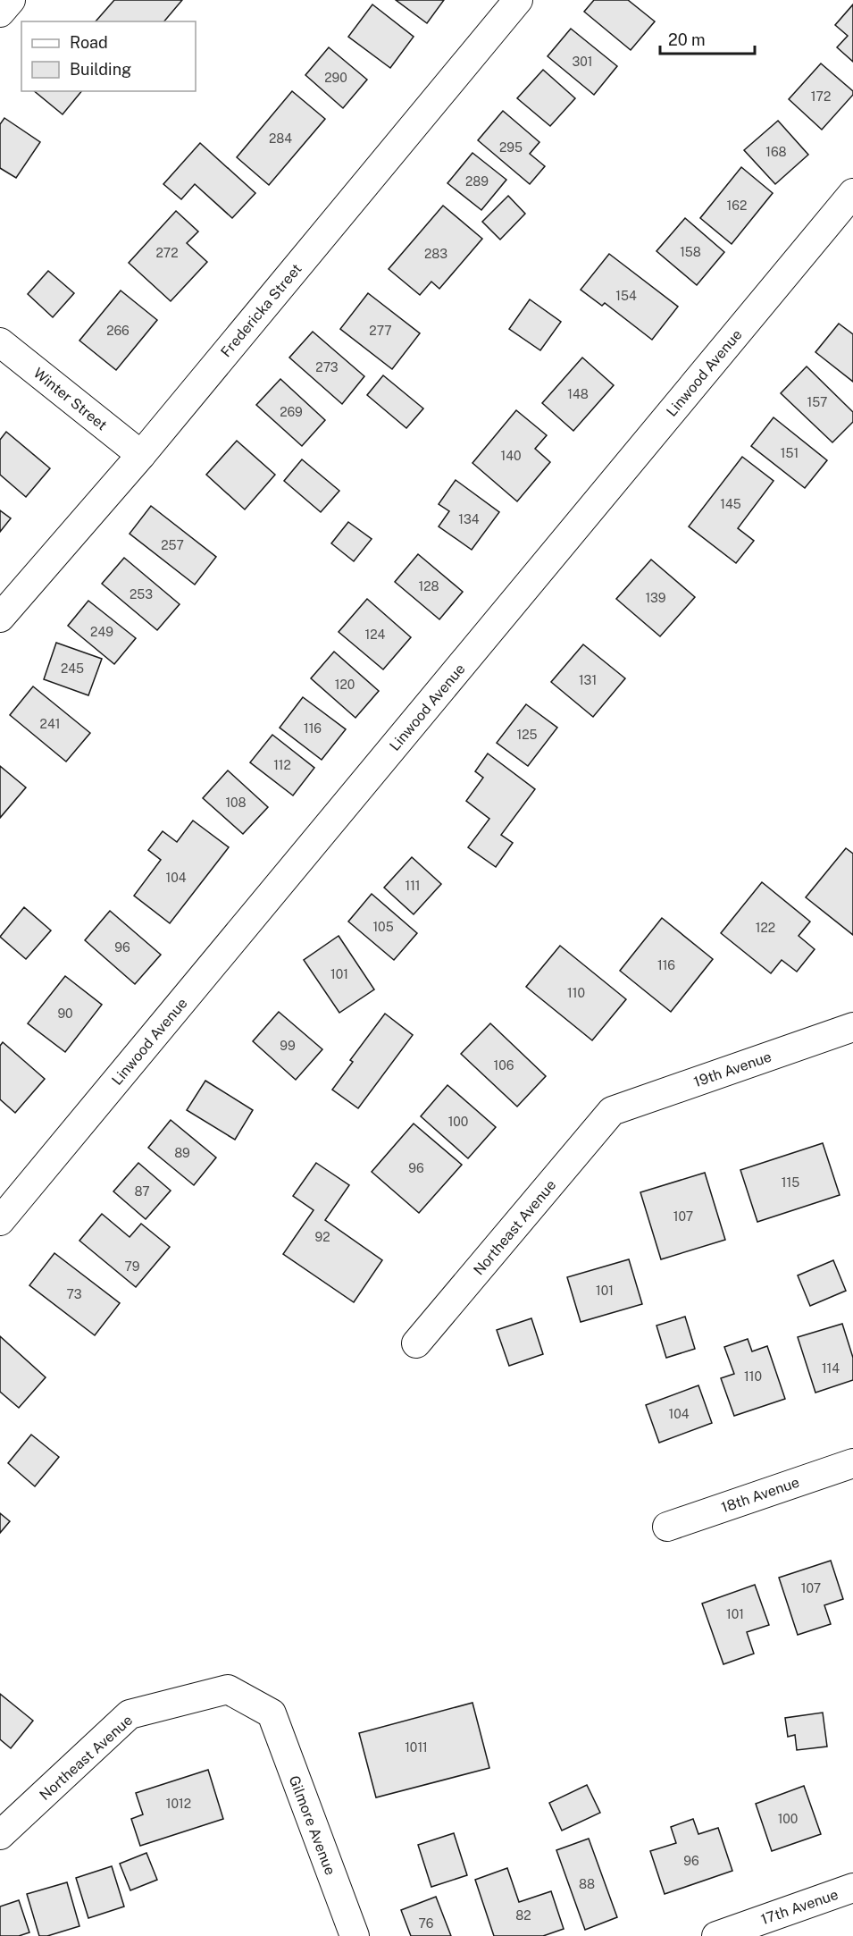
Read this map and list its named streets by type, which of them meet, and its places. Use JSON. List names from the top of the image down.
{
  "streets": {
    "street": [
      "Fredericka Street",
      "Linwood Avenue",
      "Winter Street",
      "19th Avenue",
      "Northeast Avenue",
      "18th Avenue",
      "Gilmore Avenue",
      "17th Avenue"
    ]
  },
  "crossings": [
    ["Fredericka Street", "Winter Street"],
    ["19th Avenue", "Northeast Avenue"],
    ["Northeast Avenue", "Gilmore Avenue"]
  ],
  "house_numbers": [
    "301",
    "290",
    "172",
    "284",
    "295",
    "168",
    "289",
    "162",
    "158",
    "272",
    "283",
    "154",
    "266",
    "277",
    "273",
    "148",
    "157",
    "269",
    "151",
    "140",
    "145",
    "134",
    "257",
    "128",
    "253",
    "139",
    "249",
    "124",
    "245",
    "131",
    "120",
    "241",
    "116",
    "125",
    "112",
    "108",
    "104",
    "111",
    "105",
    "122",
    "96",
    "116",
    "101",
    "110",
    "90",
    "99",
    "106",
    "100",
    "89",
    "96",
    "115",
    "87",
    "107",
    "92",
    "79",
    "101",
    "73",
    "114",
    "110",
    "104",
    "107",
    "101",
    "1011",
    "1012",
    "100",
    "96",
    "88",
    "82",
    "76"
  ],
  "legend": ["Road", "Building"],
  "scale_bar": "20 m"
}
